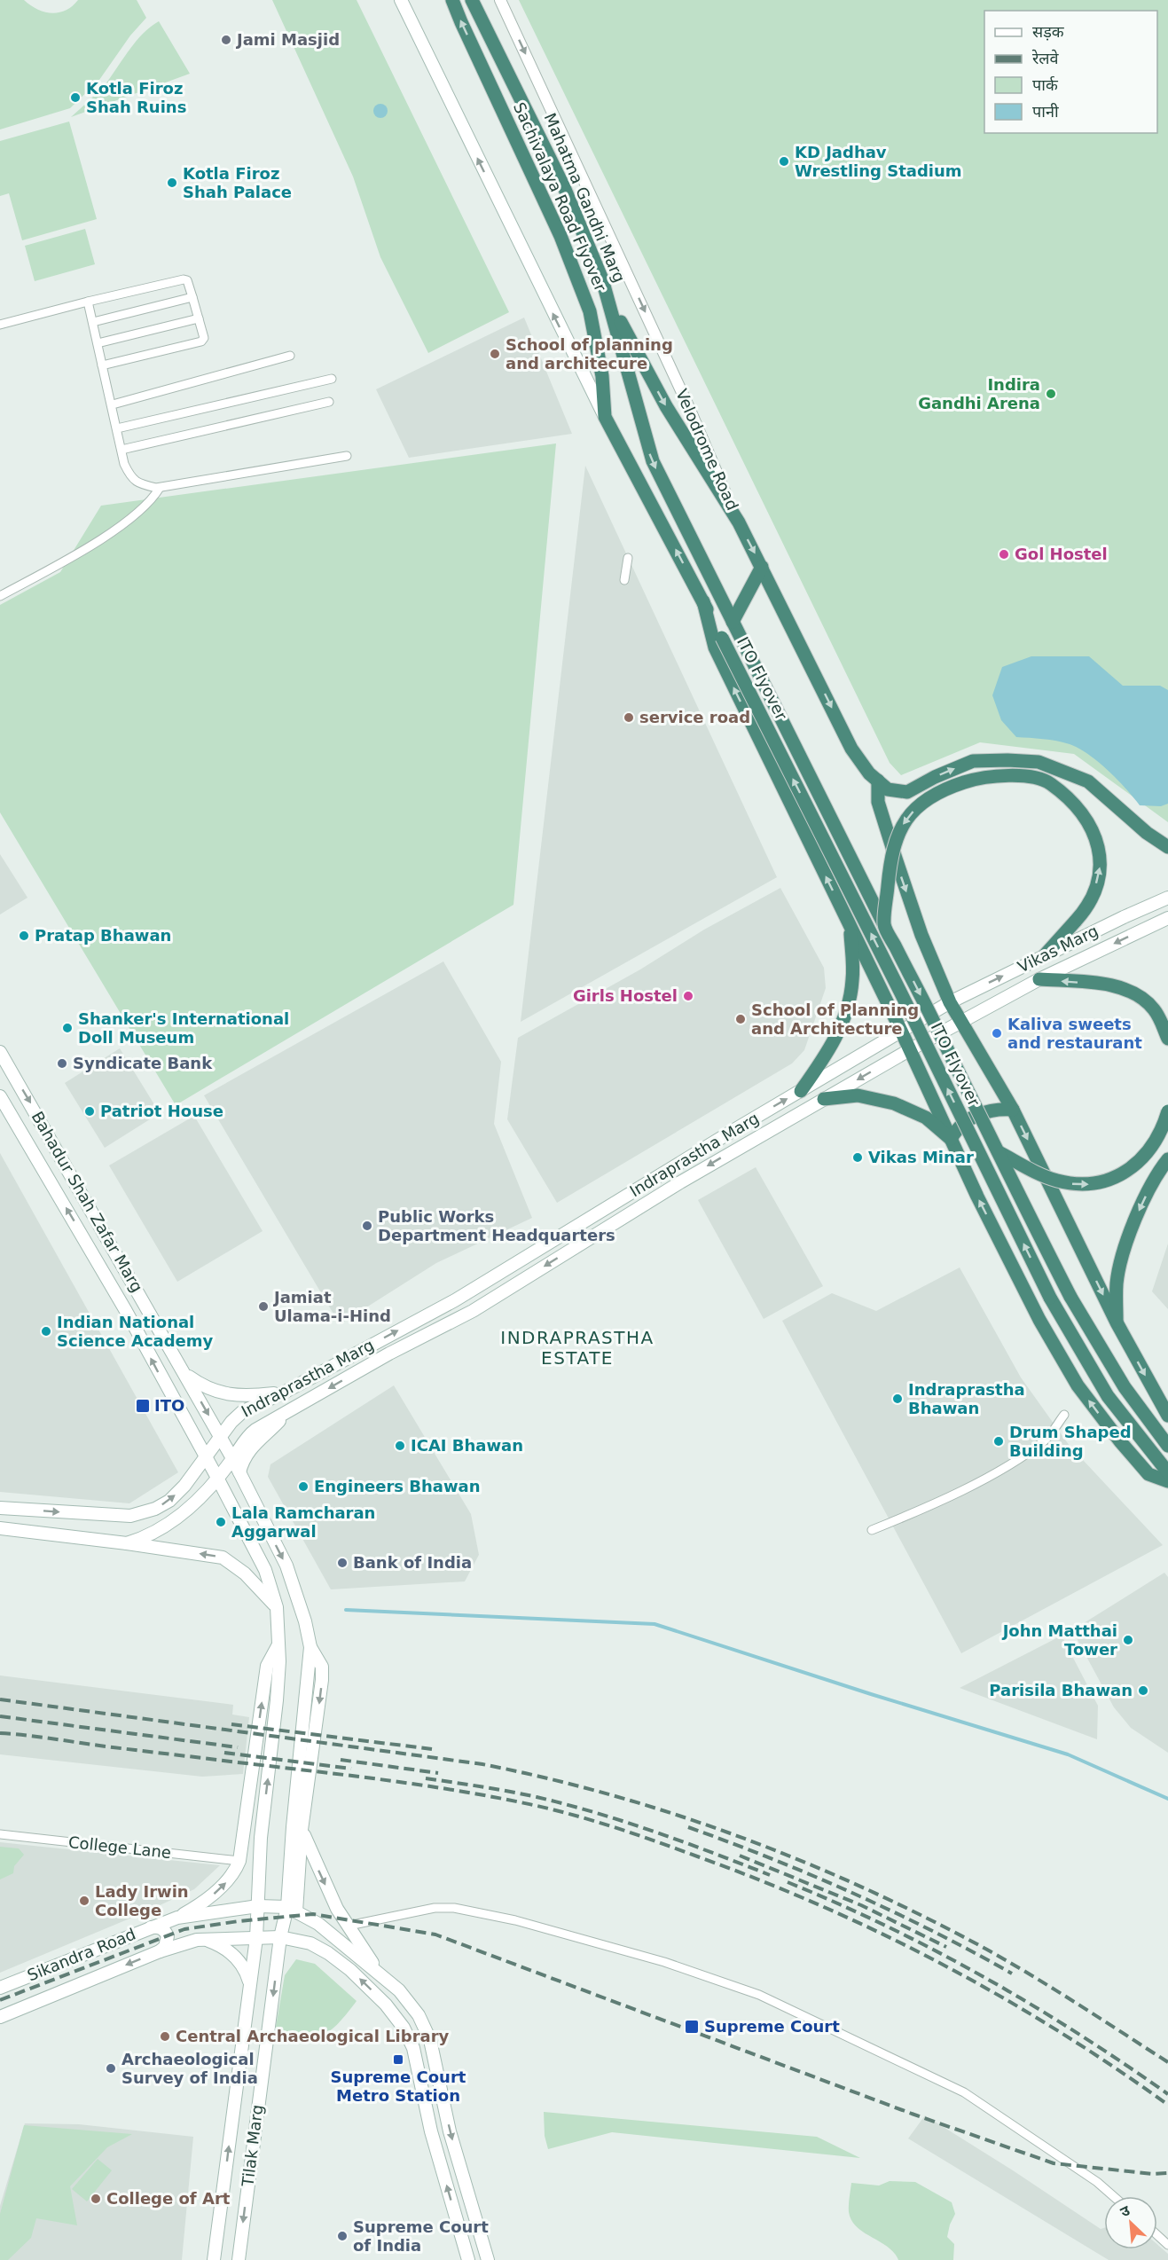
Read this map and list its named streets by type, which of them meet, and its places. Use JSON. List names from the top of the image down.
{
  "streets": {
    "highway": ["Sachivalaya Road Flyover", "Mahatma Gandhi Marg", "ITO Flyover"],
    "main road": [
      "Vikas Marg",
      "Indraprastha Marg",
      "Bahadur Shah Zafar Marg",
      "Sikandra Road",
      "Tilak Marg"
    ],
    "street": ["Velodrome Road", "College Lane"]
  },
  "crossings": [
    ["Mahatma Gandhi Marg", "ITO Flyover"],
    ["Vikas Marg", "Indraprastha Marg"],
    ["Indraprastha Marg", "Bahadur Shah Zafar Marg"],
    ["Sikandra Road", "Tilak Marg"]
  ],
  "one_way": ["Sachivalaya Road Flyover", "Velodrome Road"],
  "districts": ["INDRAPRASTHA ESTATE"],
  "places": {
    "other": [
      "Jami Masjid",
      "Kotla Firoz Shah Ruins",
      "KD Jadhav Wrestling Stadium",
      "Kotla Firoz Shah Palace",
      "School of planning and architecure",
      "Indira Gandhi Arena",
      "Gol Hostel",
      "service road",
      "Pratap Bhawan",
      "Girls Hostel",
      "School of Planning and Architecture",
      "Shanker's International Doll Museum",
      "Kaliva sweets and restaurant",
      "Syndicate Bank",
      "Patriot House",
      "Vikas Minar",
      "Public Works Department Headquarters",
      "Jamiat Ulama-i-Hind",
      "Indian National Science Academy",
      "Indraprastha Bhawan",
      "Drum Shaped Building",
      "ICAI Bhawan",
      "Engineers Bhawan",
      "Lala Ramcharan Aggarwal",
      "Bank of India",
      "John Matthai Tower",
      "Parisila Bhawan",
      "Lady Irwin College",
      "Central Archaeological Library",
      "Archaeological Survey of India",
      "College of Art",
      "Supreme Court of India"
    ],
    "transit": ["ITO", "Supreme Court", "Supreme Court‌ Metro Station"]
  },
  "legend": [
    "सड़क",
    "रेलवे",
    "पार्क",
    "पानी"
  ],
  "north": "top left"
}
